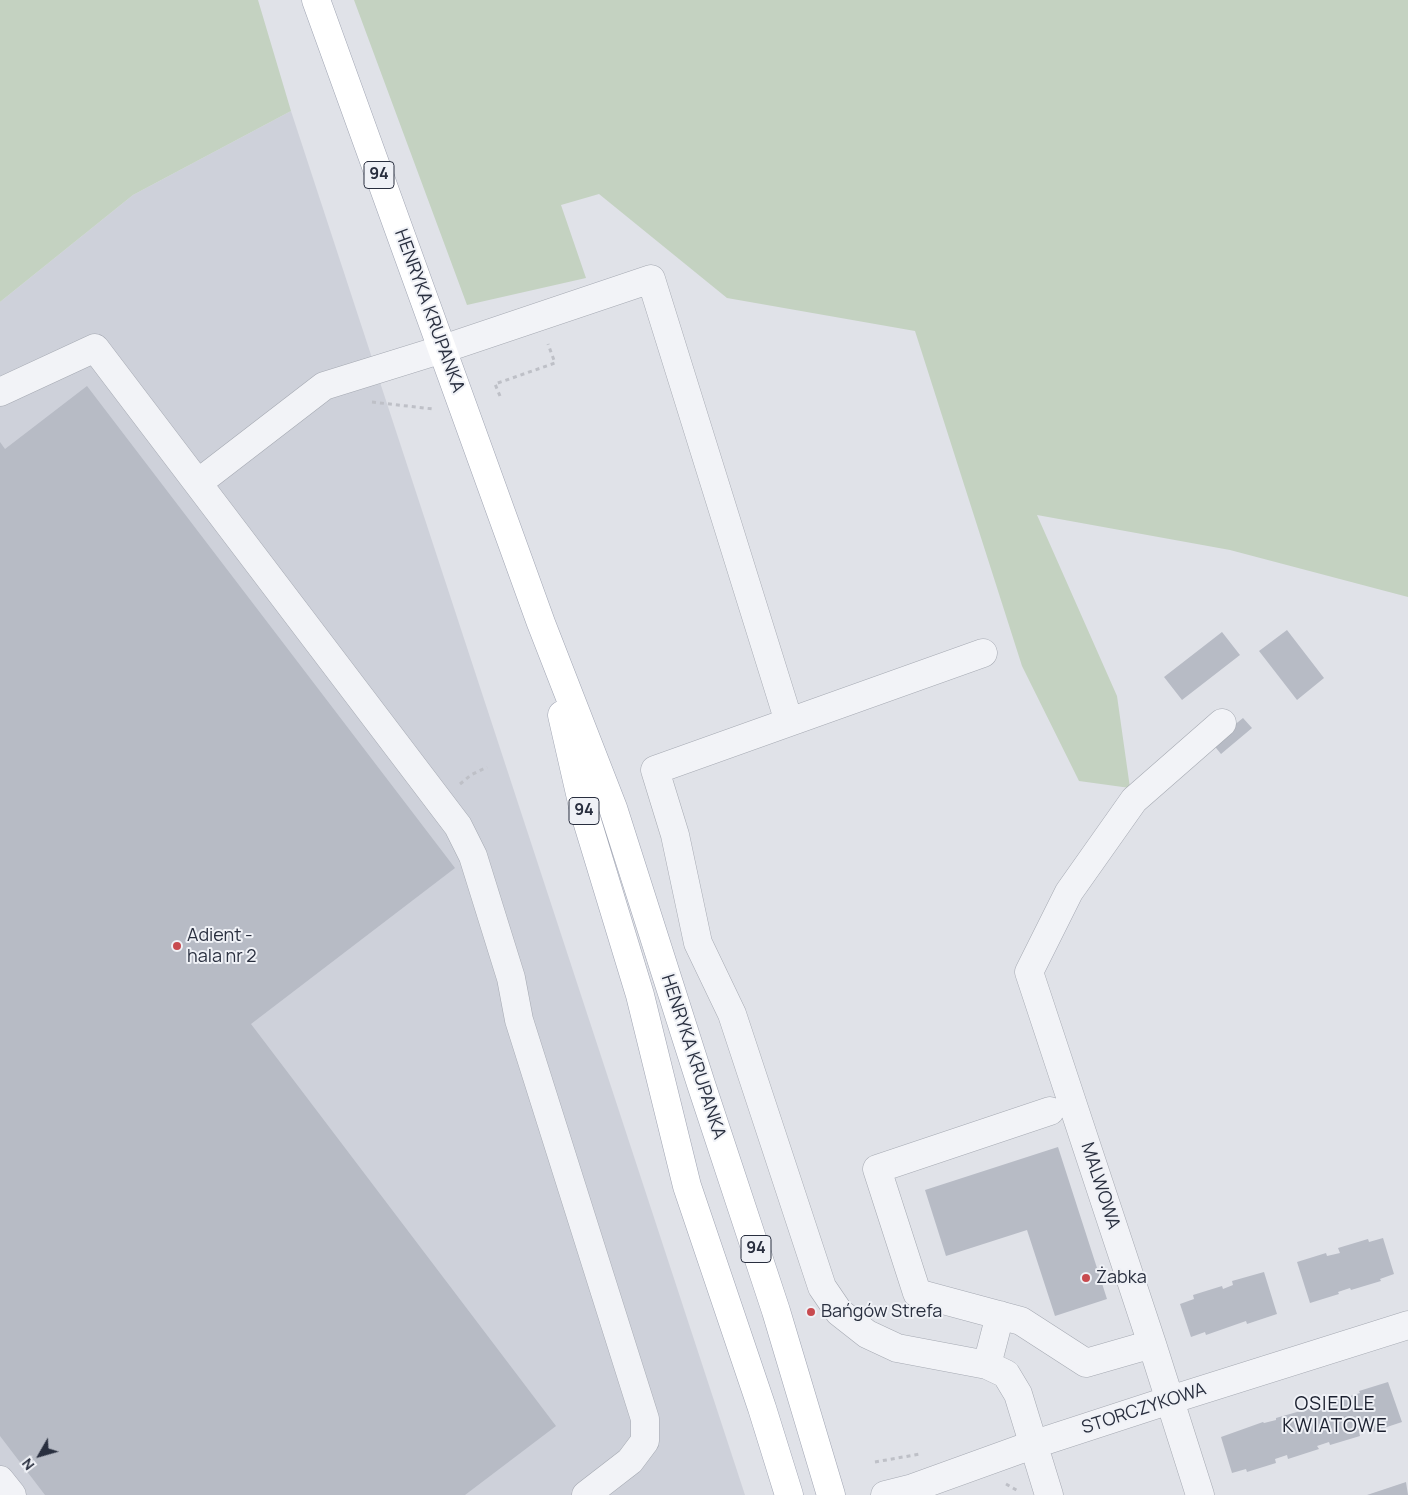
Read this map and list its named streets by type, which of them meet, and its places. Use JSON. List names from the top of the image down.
{
  "streets": {
    "main road": ["94", "HENRYKA KRUPANKA"],
    "street": ["MALWOWA", "STORCZYKOWA"]
  },
  "crossings": [
    ["MALWOWA", "STORCZYKOWA"]
  ],
  "districts": ["OSIEDLE KWIATOWE"],
  "places": ["Adient - hala nr 2", "Żabka", "Bańgów Strefa"],
  "north": "bottom left"
}
